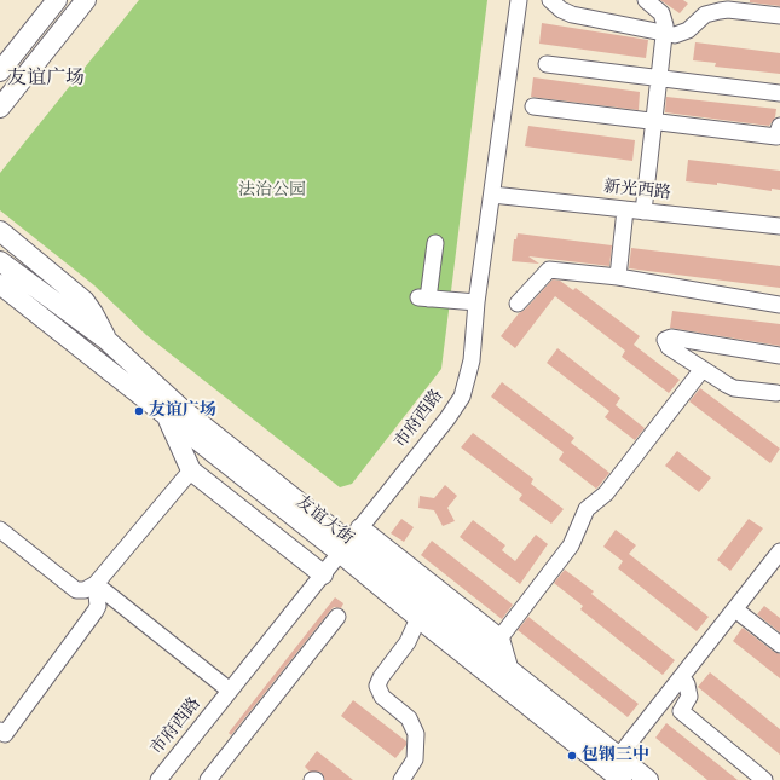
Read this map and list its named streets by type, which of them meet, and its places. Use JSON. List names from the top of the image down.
{
  "streets": {
    "main road": ["友谊大街"],
    "street": ["新光西路", "市府西路"]
  },
  "crossings": [
    ["新光西路", "市府西路"],
    ["市府西路", "友谊大街"]
  ],
  "districts": ["友谊广场"],
  "parks": ["法治公园"],
  "places": ["友谊广场", "包钢三中"]
}
